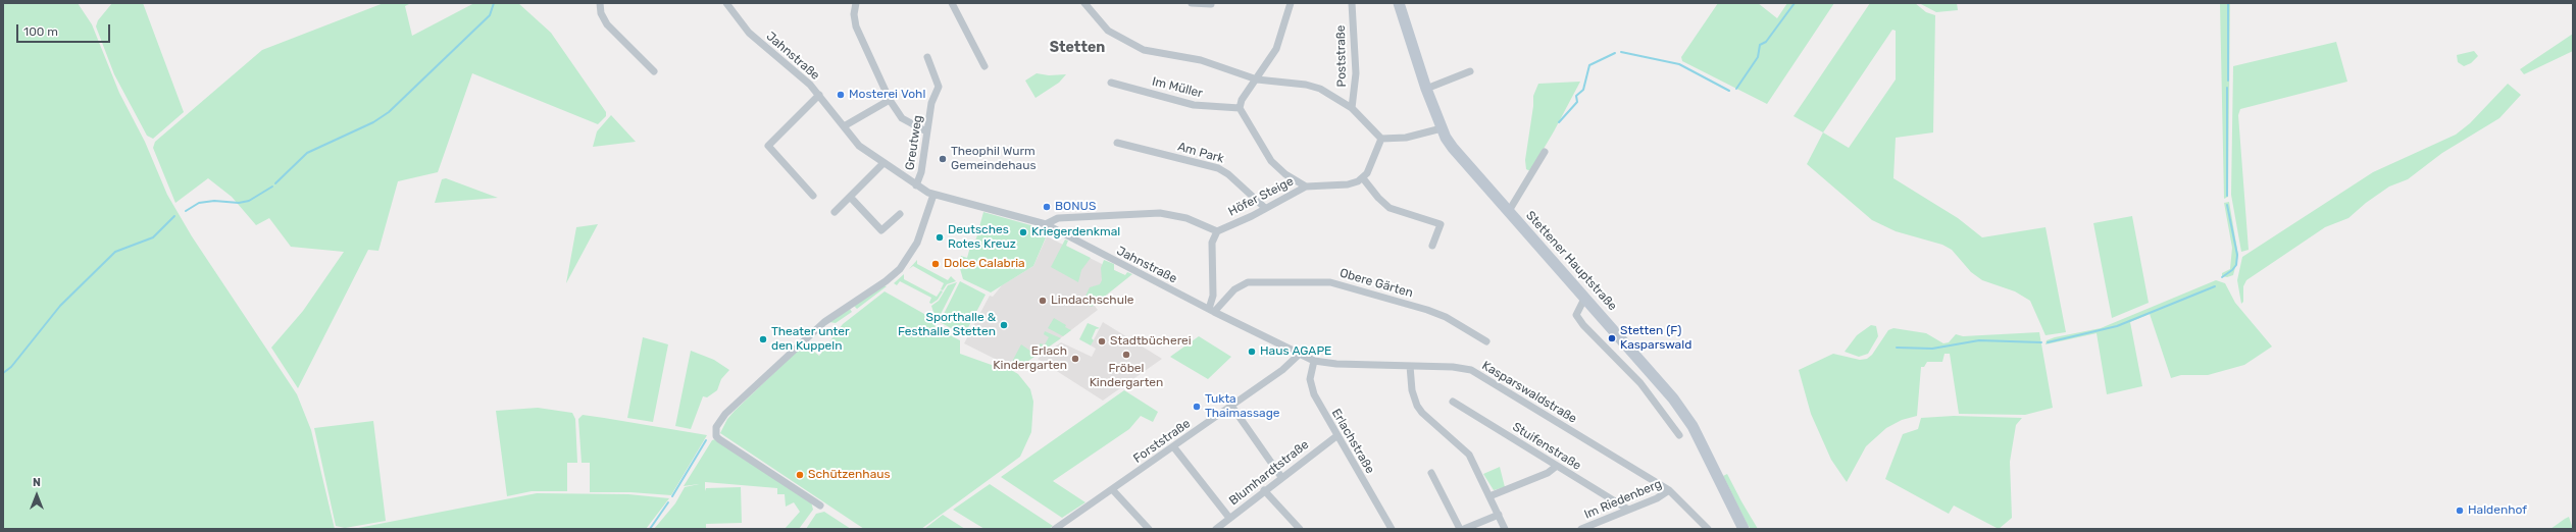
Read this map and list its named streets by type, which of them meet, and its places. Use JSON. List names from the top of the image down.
{
  "streets": {
    "street": [
      "Jahnstraße",
      "Poststraße",
      "Im Müller",
      "Greutweg",
      "Am Park",
      "Höfer Steige",
      "Stettener Hauptstraße",
      "Obere Gärten",
      "Kasparswaldstraße",
      "Forststraße",
      "Erlachstraße",
      "Stuifenstraße",
      "Blumhardtstraße",
      "Im Riedenberg"
    ]
  },
  "crossings": [
    ["Jahnstraße", "Greutweg"],
    ["Jahnstraße", "Obere Gärten"],
    ["Jahnstraße", "Kasparswaldstraße"],
    ["Jahnstraße", "Forststraße"],
    ["Jahnstraße", "Erlachstraße"],
    ["Poststraße", "Im Müller"],
    ["Poststraße", "Höfer Steige"],
    ["Im Müller", "Höfer Steige"],
    ["Am Park", "Höfer Steige"],
    ["Kasparswaldstraße", "Erlachstraße"],
    ["Kasparswaldstraße", "Im Riedenberg"],
    ["Erlachstraße", "Blumhardtstraße"],
    ["Stuifenstraße", "Im Riedenberg"]
  ],
  "districts": ["Stetten"],
  "places": [
    "Mosterei Vohl",
    "Theophil Wurm Gemeindehaus",
    "BONUS",
    "Kriegerdenkmal",
    "Deutsches Rotes Kreuz",
    "Dolce Calabria",
    "Lindachschule",
    "Sporthalle & Festhalle Stetten",
    "Stetten (F) Kasparswald",
    "Theater unter den Kuppeln",
    "Stadtbücherei",
    "Haus AGAPE",
    "Fröbel Kindergarten",
    "Erlach Kindergarten",
    "Tukta Thaimassage",
    "Schützenhaus",
    "Haldenhof"
  ],
  "scale_bar": "100 m",
  "north": "top"
}
